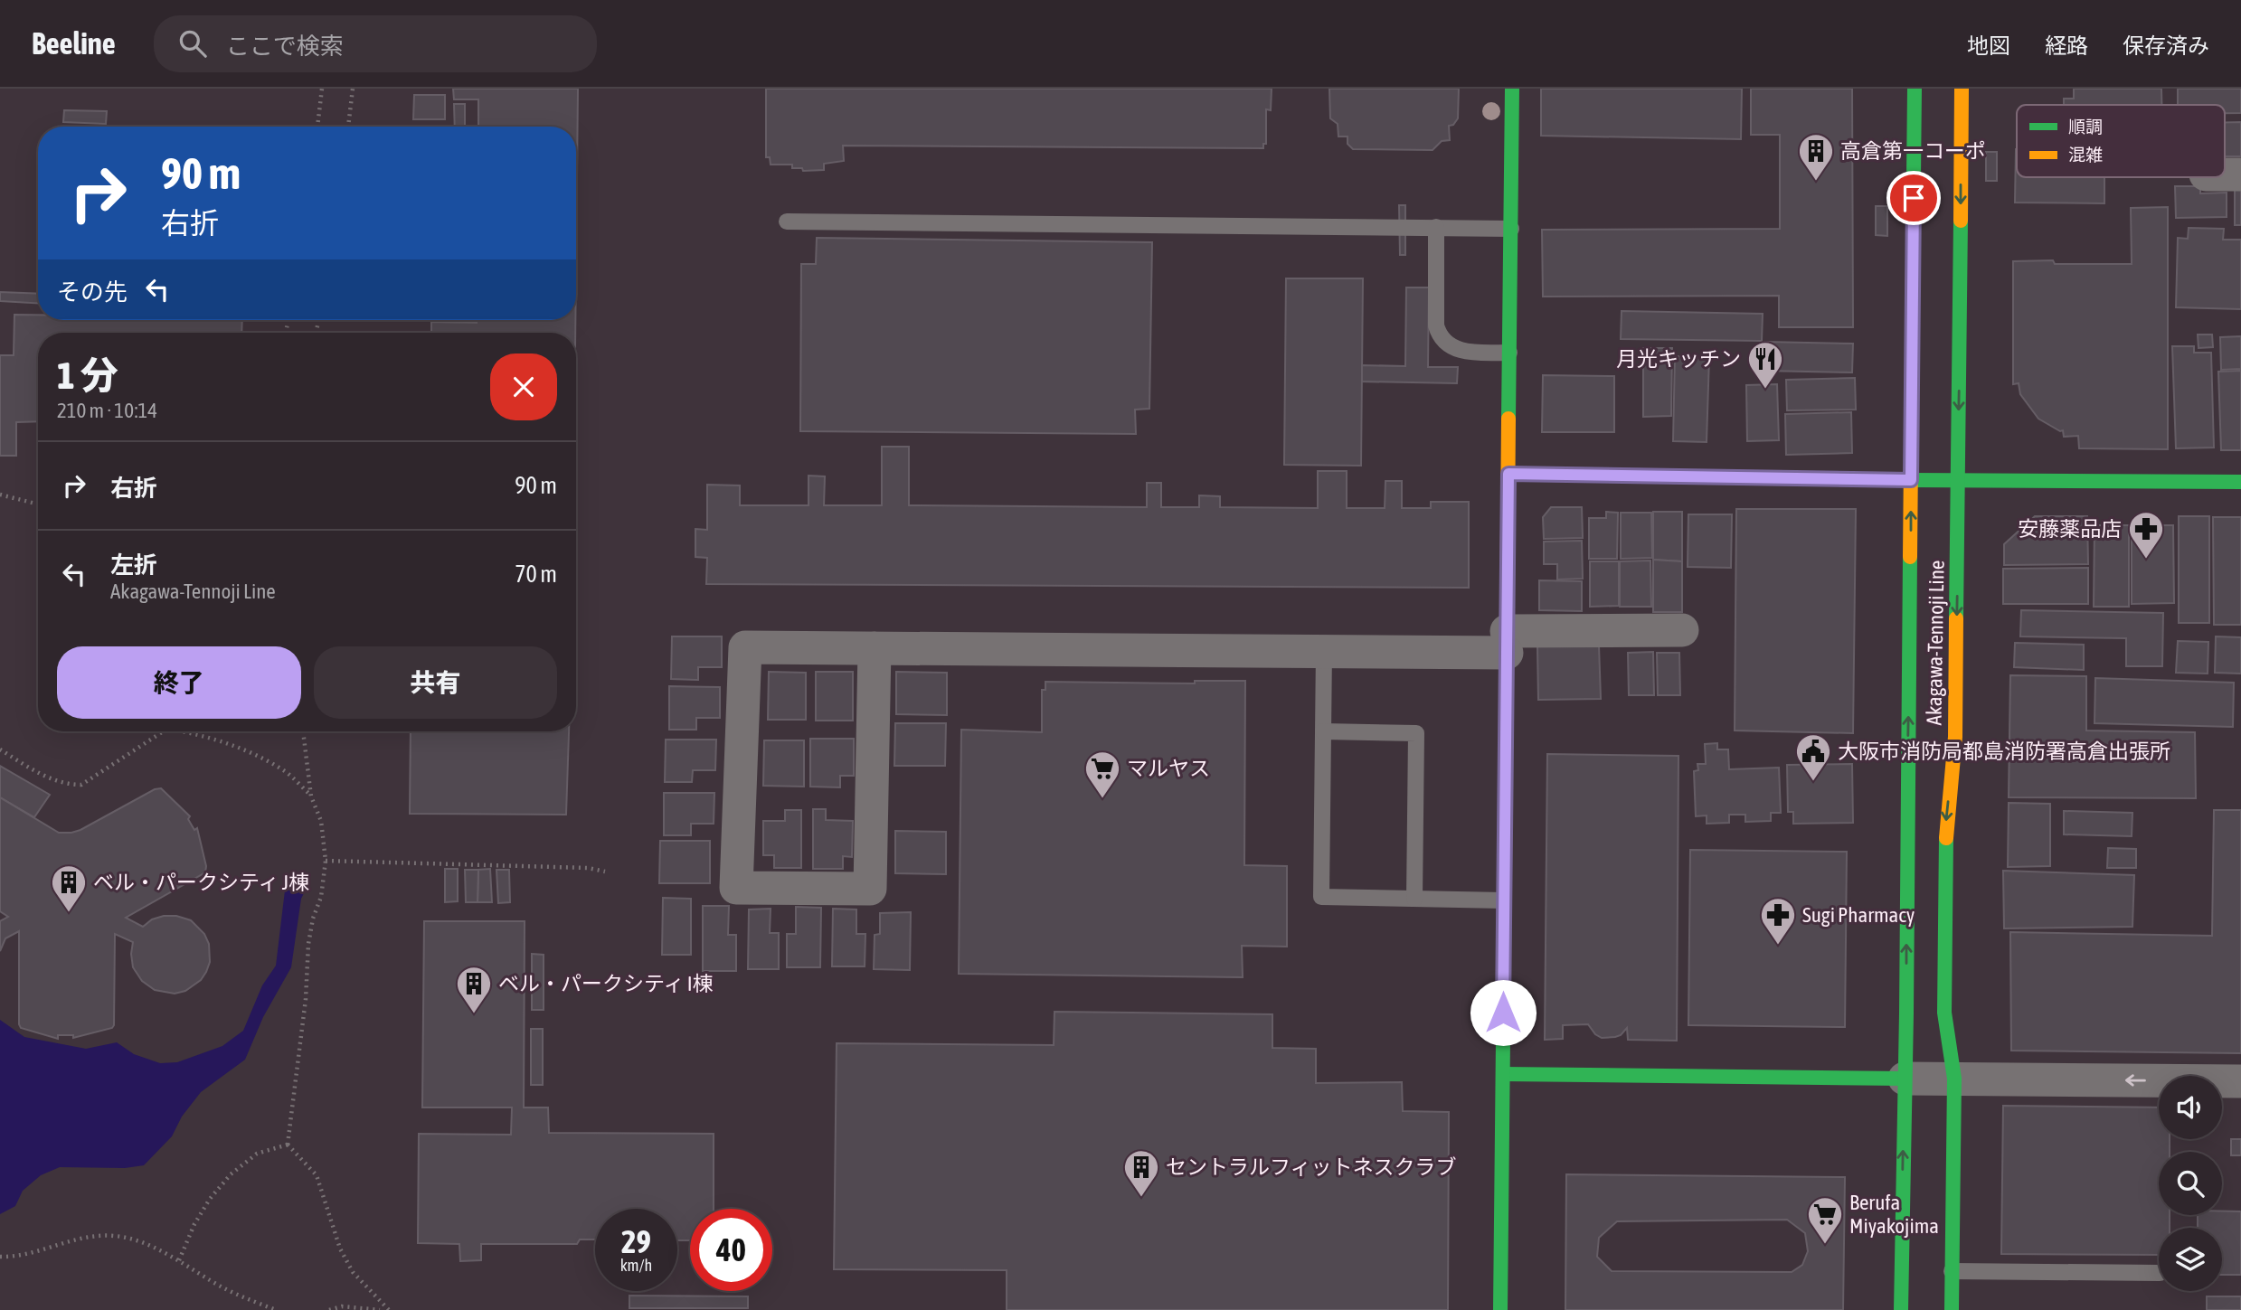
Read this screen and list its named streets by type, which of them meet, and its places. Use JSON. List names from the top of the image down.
{
  "streets": {
    "main road": ["Akagawa-Tennoji Line"]
  },
  "places": {
    "building": [
      "高倉第一コーポ",
      "ベル・パークシティ J棟",
      "ベル・パークシティ I棟",
      "セントラルフィットネスクラブ"
    ],
    "restaurant": ["月光キッチン"],
    "pharmacy": ["安藤薬品店", "Sugi Pharmacy"],
    "public building": ["大阪市消防局都島消防署高倉出張所"],
    "supermarket": ["マルヤス", "Berufa Miyakojima"]
  },
  "legend": ["順調", "混雑"],
  "page": {
    "header": "Beeline",
    "search": "ここで検索",
    "nav": ["地図", "経路", "保存済み"],
    "turn": ["90 m", "右折"],
    "then": "その先",
    "heading": ["1 分", "210 m · 10:14"],
    "list": [
      {
        "name": "右折",
        "value": "90 m"
      },
      {
        "name": "左折",
        "note": "Akagawa-Tennoji Line",
        "value": "70 m"
      }
    ],
    "buttons": ["終了", "共有"],
    "speed": "29 km/h",
    "limit": "40"
  }
}
